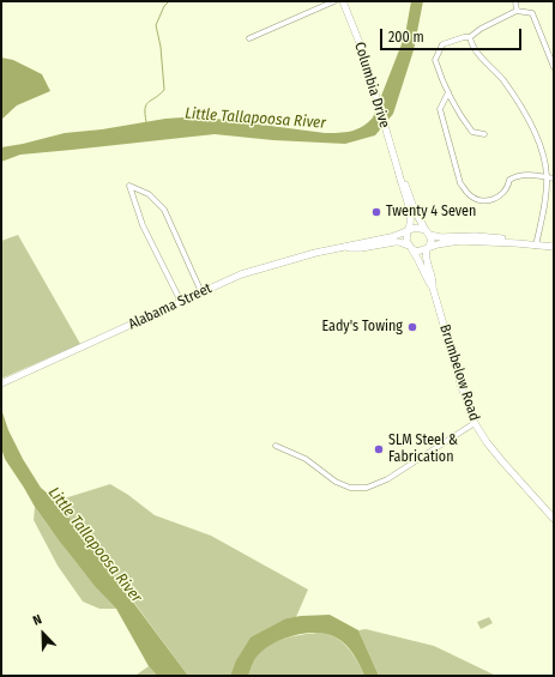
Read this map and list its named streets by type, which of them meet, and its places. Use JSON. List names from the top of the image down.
{
  "streets": {
    "main road": ["Columbia Drive", "Alabama Street", "Brumbelow Road"]
  },
  "crossings": [
    ["Columbia Drive", "Alabama Street"],
    ["Columbia Drive", "Brumbelow Road"],
    ["Alabama Street", "Brumbelow Road"]
  ],
  "water": ["Little Tallapoosa River"],
  "places": ["Twenty 4 Seven", "Eady's Towing", "SLM Steel & Fabrication"],
  "scale_bar": "200 m",
  "north": "top left"
}
